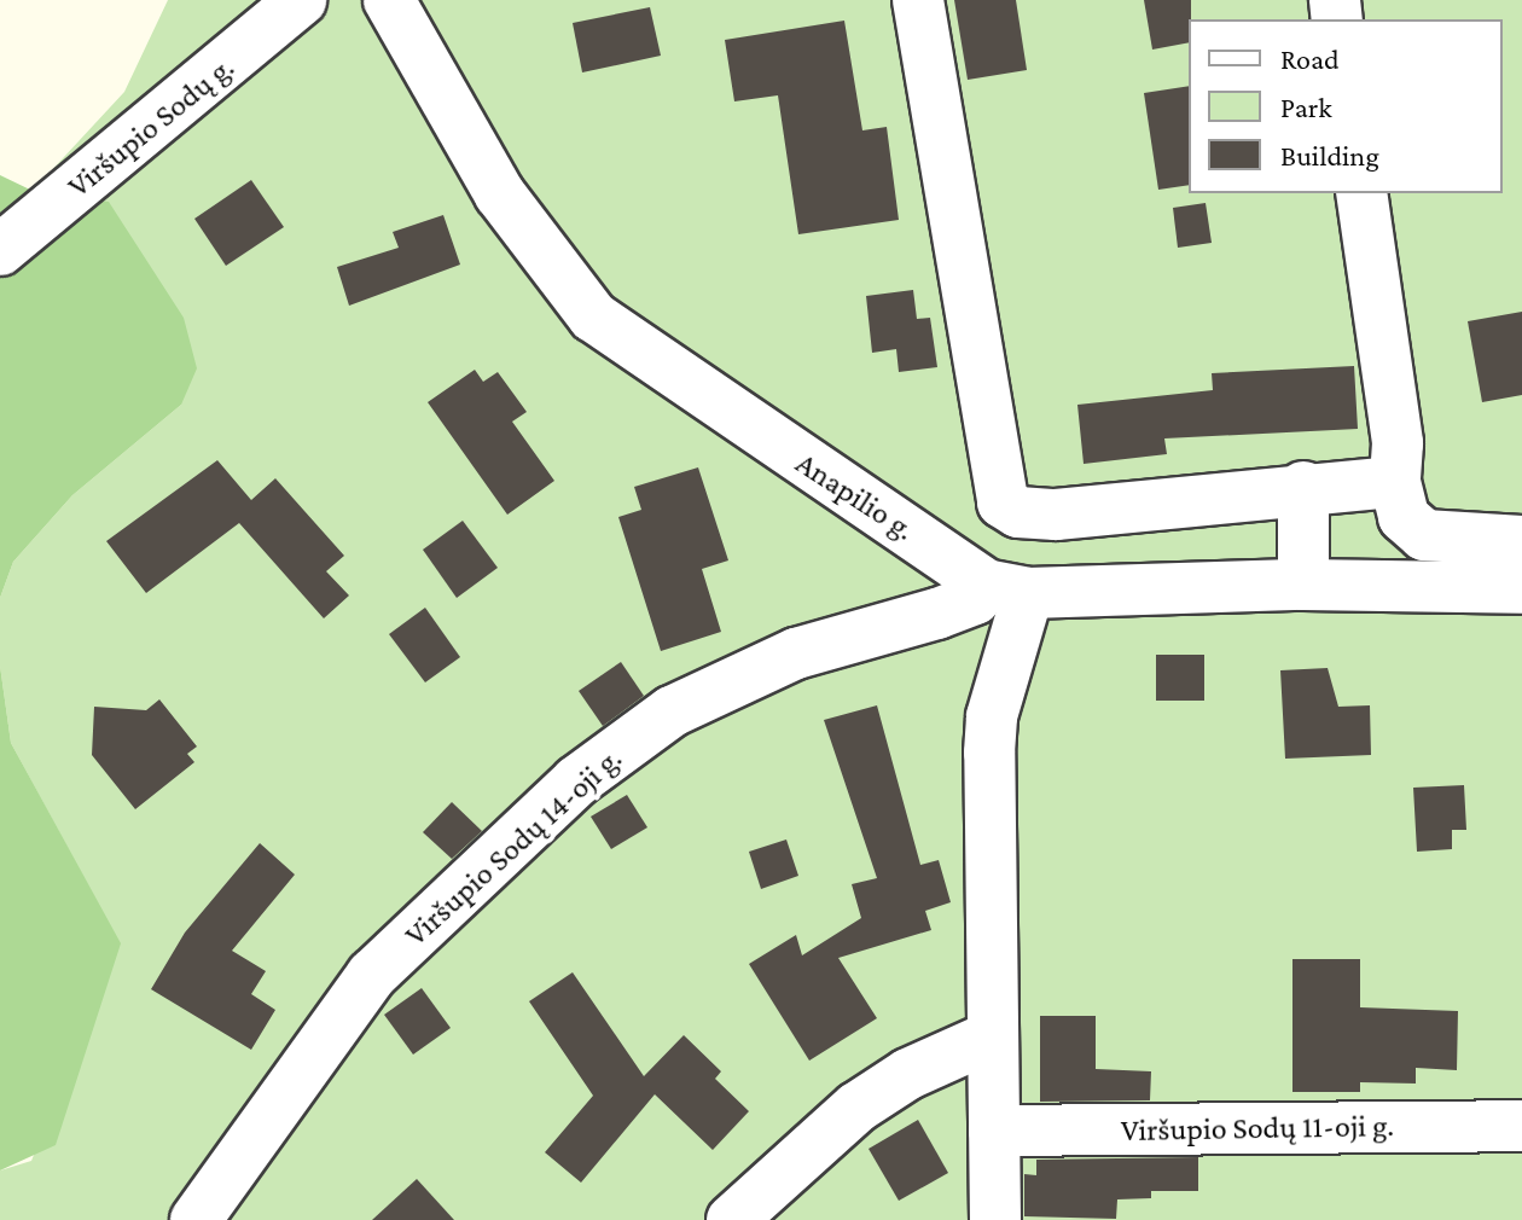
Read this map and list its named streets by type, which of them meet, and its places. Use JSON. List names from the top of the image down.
{
  "streets": {
    "street": [
      "Viršupio Sodų g.",
      "Anapilio g.",
      "Viršupio Sodų 14-oji g.",
      "Viršupio Sodų 11-oji g."
    ]
  },
  "crossings": [
    ["Anapilio g.", "Viršupio Sodų 14-oji g."]
  ],
  "legend": ["Road", "Park", "Building"]
}
